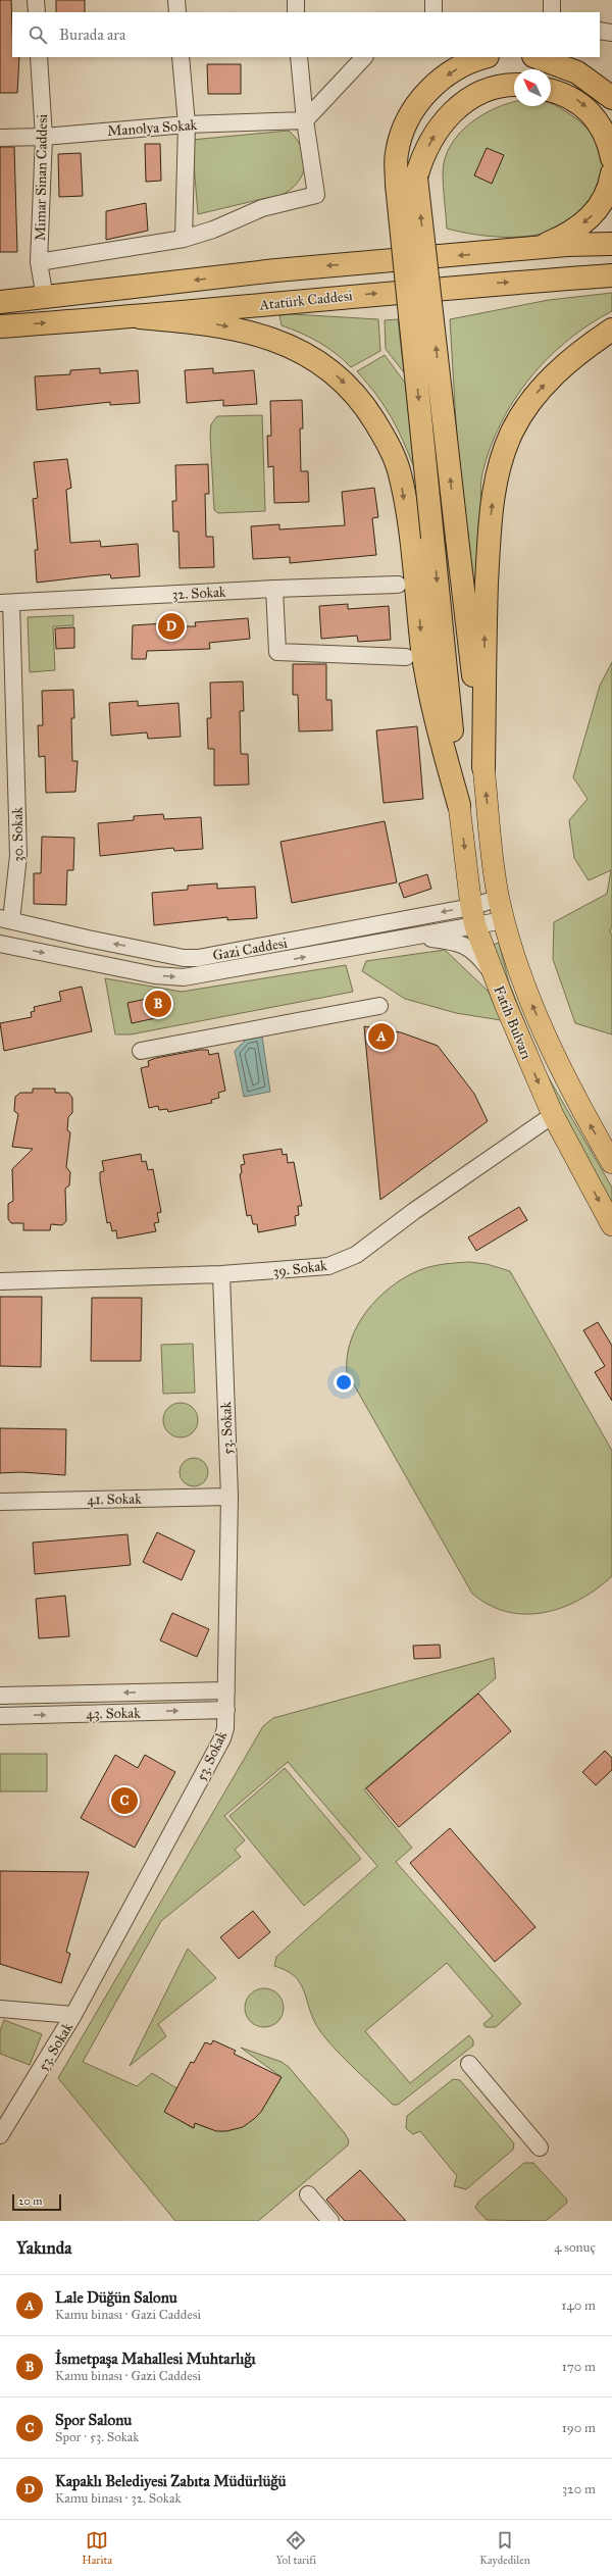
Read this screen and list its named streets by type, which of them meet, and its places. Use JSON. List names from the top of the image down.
{
  "streets": {
    "highway": ["Atatürk Caddesi"],
    "main road": ["Fatih Bulvarı"],
    "street": [
      "Manolya Sokak",
      "Mimar Sinan Caddesi",
      "32. Sokak",
      "30. Sokak",
      "Gazi Caddesi",
      "39. Sokak",
      "53. Sokak",
      "41. Sokak",
      "43. Sokak"
    ]
  },
  "crossings": [
    ["Manolya Sokak", "Mimar Sinan Caddesi"],
    ["32. Sokak", "30. Sokak"],
    ["30. Sokak", "Gazi Caddesi"],
    ["Gazi Caddesi", "Fatih Bulvarı"],
    ["Fatih Bulvarı", "39. Sokak"],
    ["39. Sokak", "53. Sokak"],
    ["53. Sokak", "41. Sokak"],
    ["53. Sokak", "43. Sokak"]
  ],
  "scale_bar": "20 m",
  "north": "top left",
  "page": {
    "search": "Burada ara",
    "pins": [
      "D",
      "B",
      "A",
      "C"
    ],
    "scale": "20 m",
    "heading": ["Yakında", "4 sonuç"],
    "list": [
      {
        "mark": "A",
        "name": "Lale Düğün Salonu",
        "note": "Kamu binası · Gazi Caddesi",
        "value": "140 m"
      },
      {
        "mark": "B",
        "name": "İsmetpaşa Mahallesi Muhtarlığı",
        "note": "Kamu binası · Gazi Caddesi",
        "value": "170 m"
      },
      {
        "mark": "C",
        "name": "Spor Salonu",
        "note": "Spor · 53. Sokak",
        "value": "190 m"
      },
      {
        "mark": "D",
        "name": "Kapaklı Belediyesi Zabıta Müdürlüğü",
        "note": "Kamu binası · 32. Sokak",
        "value": "320 m"
      }
    ],
    "nav": ["Harita", "Yol tarifi", "Kaydedilen"]
  }
}
